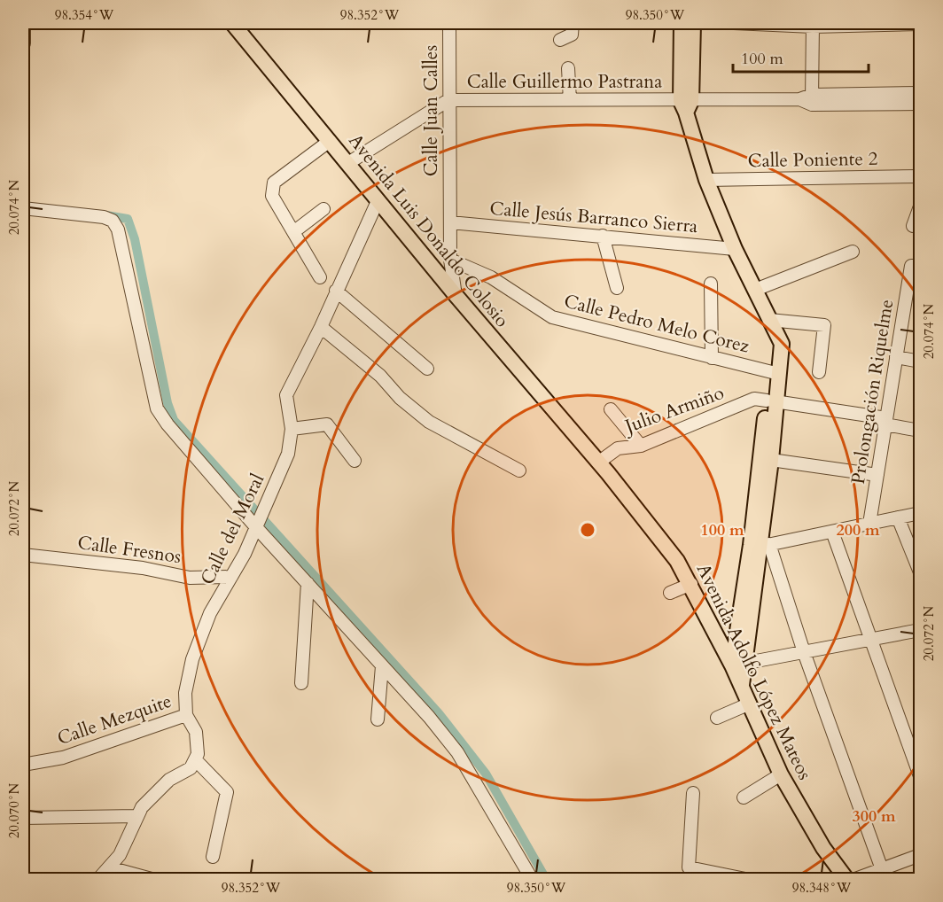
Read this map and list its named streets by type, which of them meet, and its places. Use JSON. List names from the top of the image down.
{
  "streets": {
    "main road": ["Avenida Luis Donaldo Colosio", "Avenida Adolfo López Mateos"],
    "street": [
      "Calle Guillermo Pastrana",
      "Calle Juan Calles",
      "Calle Poniente 2",
      "Calle Jesús Barranco Sierra",
      "Calle Pedro Melo Corez",
      "Prolongación Riquelme",
      "Julio Armiño",
      "Calle del Moral",
      "Calle Fresnos",
      "Calle Mezquite"
    ]
  },
  "crossings": [
    ["Calle Guillermo Pastrana", "Calle Juan Calles"],
    ["Calle Guillermo Pastrana", "Avenida Luis Donaldo Colosio"],
    ["Calle Juan Calles", "Calle Jesús Barranco Sierra"],
    ["Calle Juan Calles", "Avenida Luis Donaldo Colosio"],
    ["Calle Juan Calles", "Calle Pedro Melo Corez"],
    ["Avenida Luis Donaldo Colosio", "Julio Armiño"],
    ["Avenida Luis Donaldo Colosio", "Calle del Moral"],
    ["Avenida Luis Donaldo Colosio", "Avenida Adolfo López Mateos"],
    ["Prolongación Riquelme", "Julio Armiño"],
    ["Julio Armiño", "Avenida Adolfo López Mateos"],
    ["Calle del Moral", "Calle Fresnos"],
    ["Calle del Moral", "Calle Mezquite"]
  ],
  "scale_bar": "100 m",
  "coordinates": [
    "98.354°W",
    "98.352°W",
    "98.350°W",
    "20.074°N",
    "20.072°N",
    "20.070°N",
    "98.348°W"
  ],
  "rings": ["100 m", "200 m", "300 m"]
}
